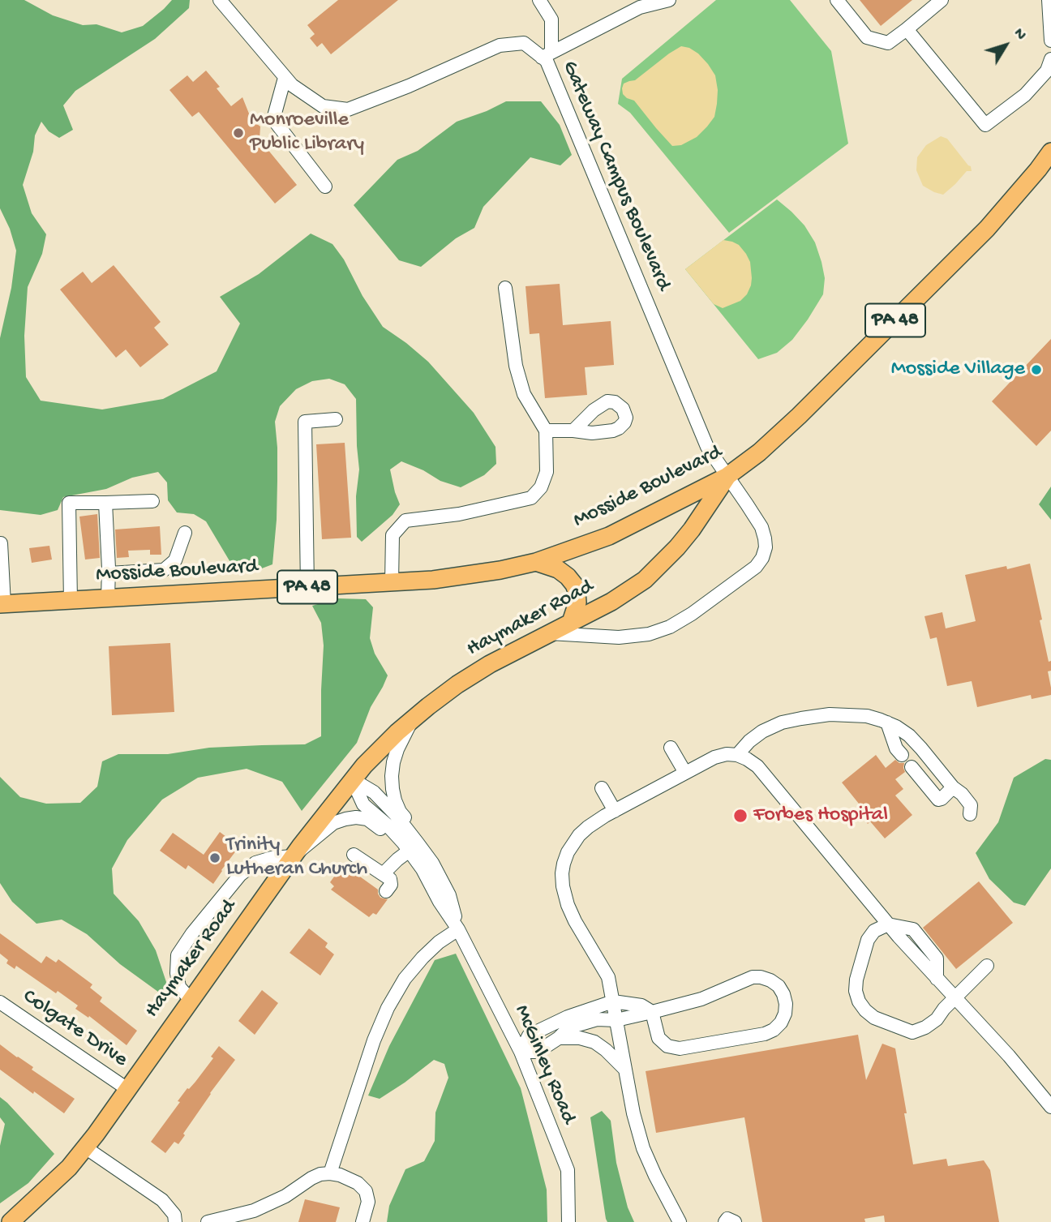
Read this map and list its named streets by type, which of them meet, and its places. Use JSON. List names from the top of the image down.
{
  "streets": {
    "main road": ["PA 48", "Mosside Boulevard", "Haymaker Road"],
    "street": ["Gateway Campus Boulevard", "Colgate Drive", "McGinley Road"]
  },
  "crossings": [
    ["Gateway Campus Boulevard", "Mosside Boulevard"],
    ["Gateway Campus Boulevard", "Haymaker Road"],
    ["Mosside Boulevard", "Haymaker Road"],
    ["Haymaker Road", "Colgate Drive"],
    ["Haymaker Road", "McGinley Road"]
  ],
  "places": [
    "Monroeville Public Library",
    "Mosside Village",
    "Forbes Hospital",
    "Trinity Lutheran Church"
  ],
  "north": "top right"
}
